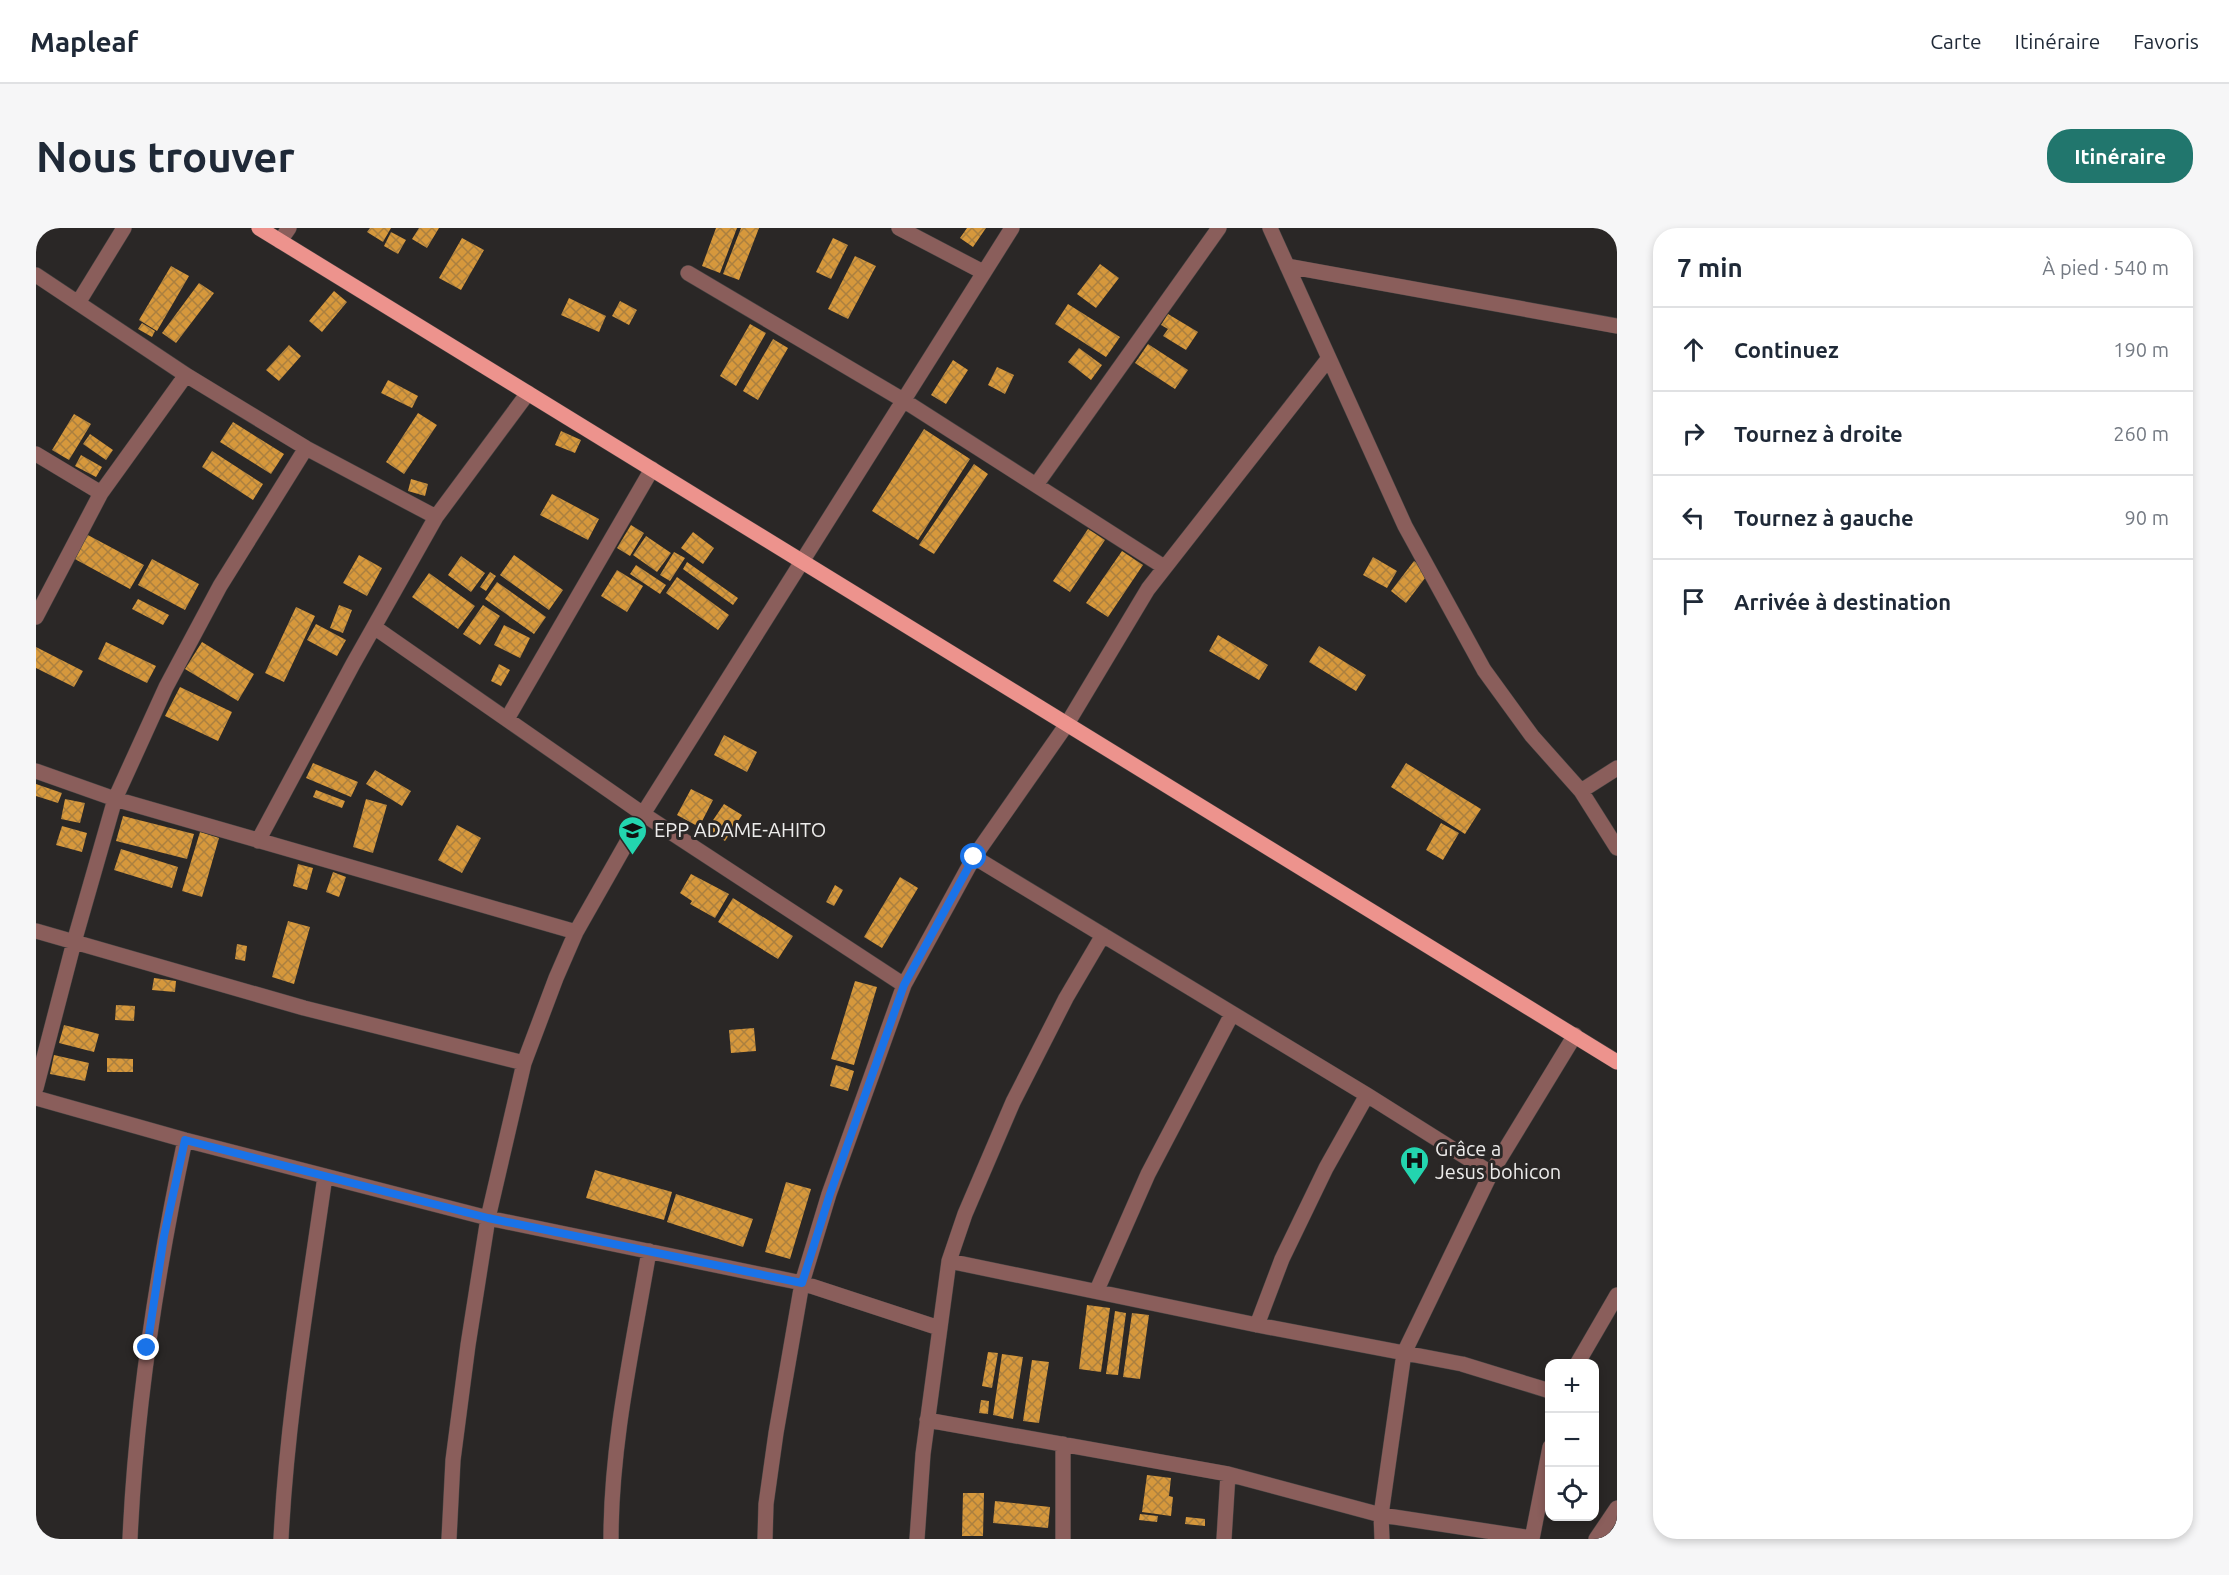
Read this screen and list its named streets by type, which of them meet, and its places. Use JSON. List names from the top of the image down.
{
  "places": {
    "school or university": ["EPP ADAME-AHITO"],
    "hospital": ["Grâce a Jesus bohicon"]
  },
  "page": {
    "header": "Mapleaf",
    "nav": ["Carte", "Itinéraire", "Favoris"],
    "buttons": "Itinéraire",
    "title": "Nous trouver",
    "heading": ["7 min", "À pied · 540 m"],
    "list": [
      ["Continuez", "190 m"],
      ["Tournez à droite", "260 m"],
      ["Tournez à gauche", "90 m"],
      "Arrivée à destination"
    ],
    "map_buttons": ["+", "−"]
  }
}
